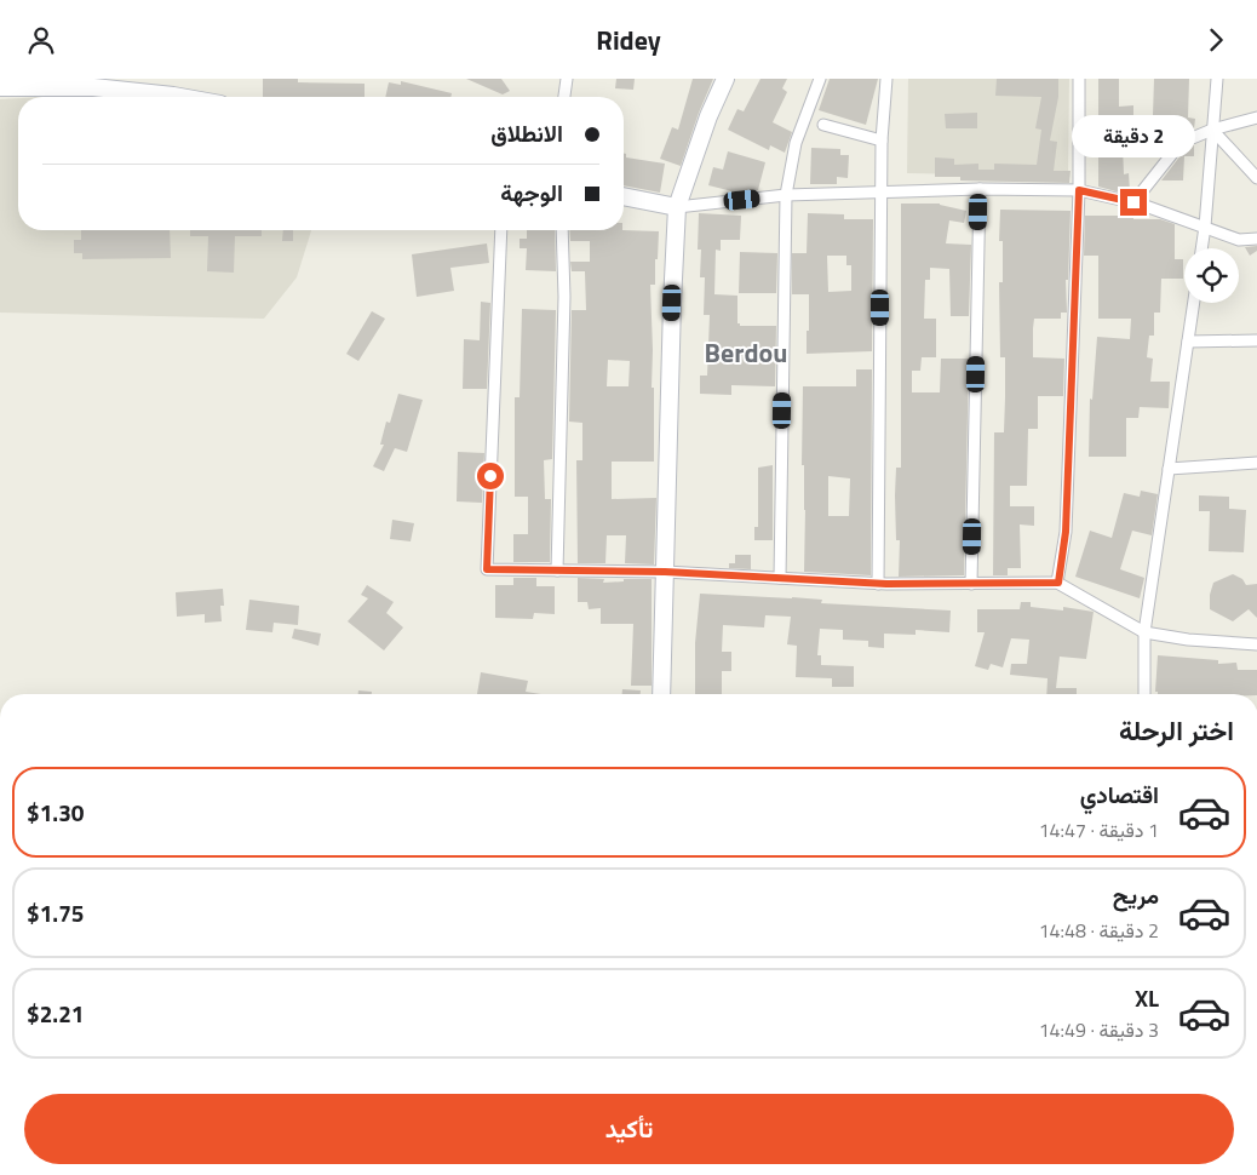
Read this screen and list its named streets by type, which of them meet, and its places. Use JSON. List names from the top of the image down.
{
  "districts": ["Berdou"],
  "page": {
    "header": "Ridey",
    "banner": ["الانطلاق", "الوجهة"],
    "bubble": "2 دقيقة",
    "heading": "اختر الرحلة",
    "list": [
      {
        "name": "اقتصادي",
        "note": "1 دقيقة · 14:47",
        "value": "$1.30"
      },
      {
        "name": "مريح",
        "note": "2 دقيقة · 14:48",
        "value": "$1.75"
      },
      {
        "name": "XL",
        "note": "3 دقيقة · 14:49",
        "value": "$2.21"
      }
    ],
    "buttons": "تأكيد"
  }
}
